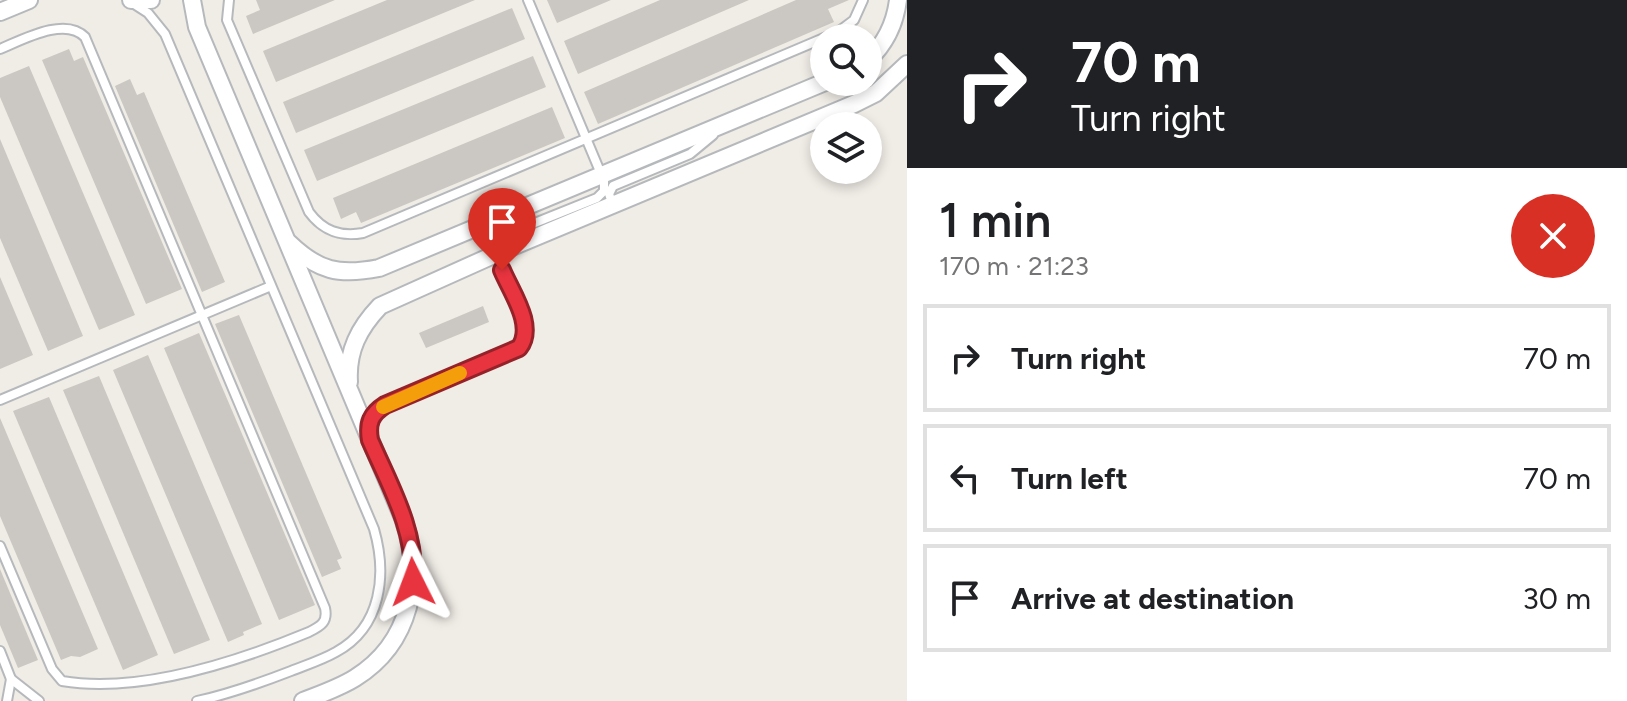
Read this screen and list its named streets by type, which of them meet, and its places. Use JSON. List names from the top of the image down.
{
  "page": {
    "turn": ["70 m", "Turn right"],
    "heading": ["1 min", "170 m · 21:23"],
    "list": [
      {
        "name": "Turn right",
        "value": "70 m"
      },
      {
        "name": "Turn left",
        "value": "70 m"
      },
      {
        "name": "Arrive at destination",
        "value": "30 m"
      }
    ]
  }
}
